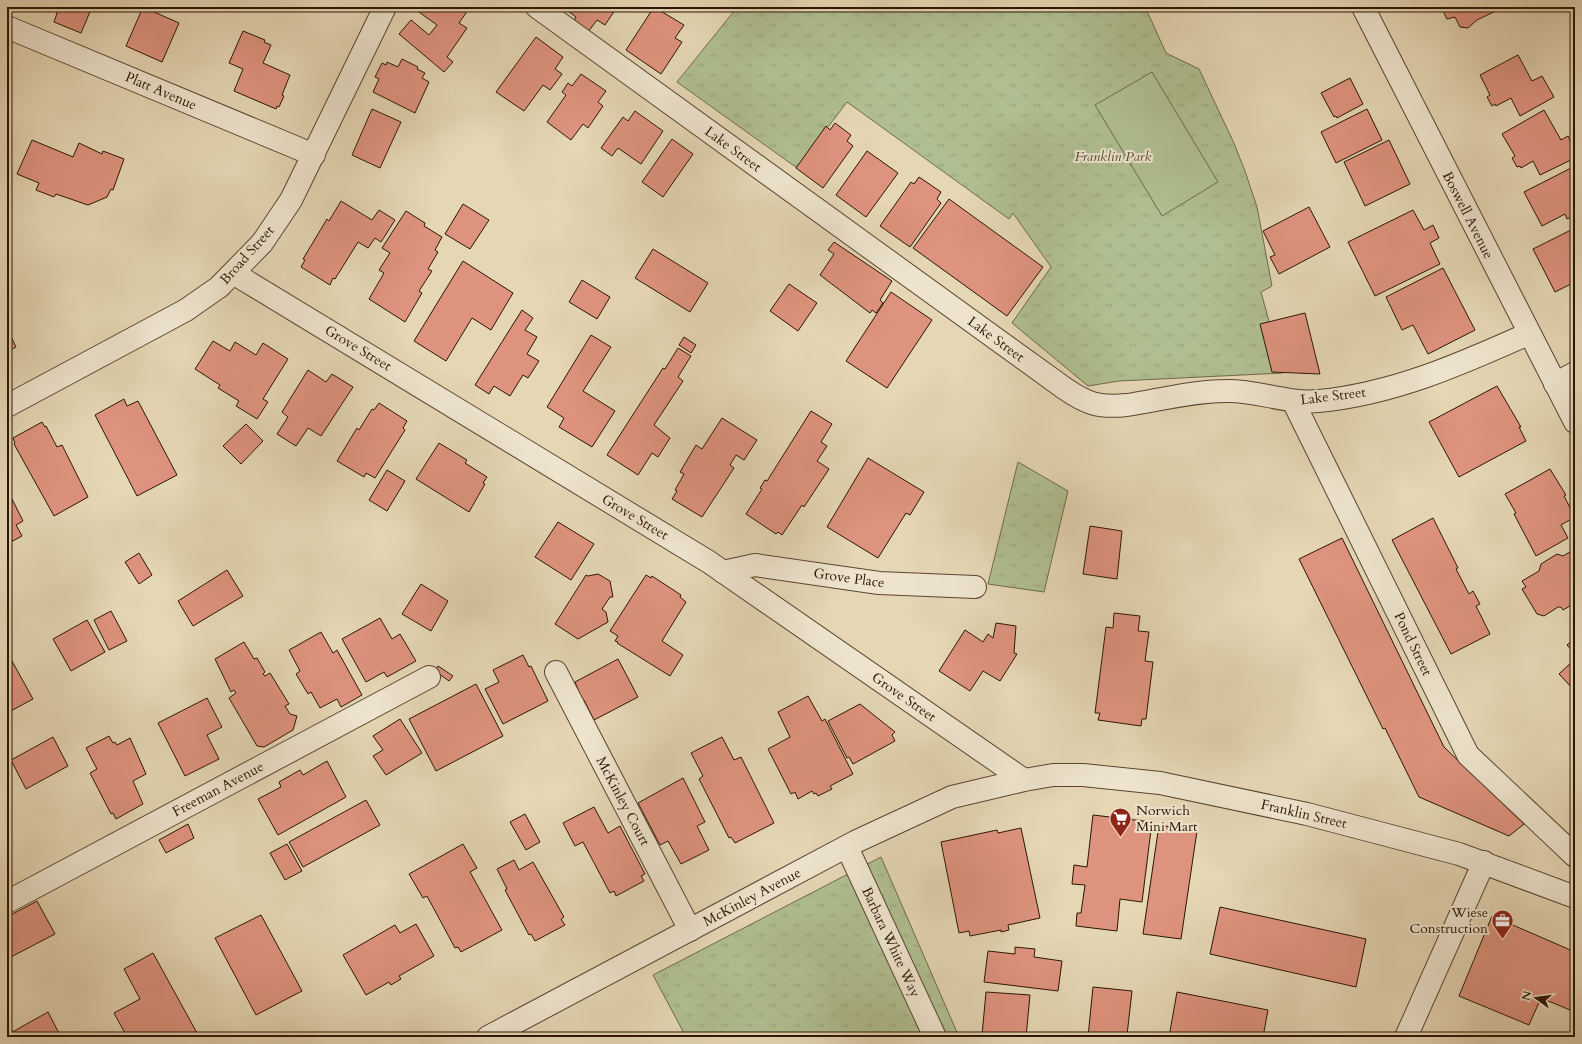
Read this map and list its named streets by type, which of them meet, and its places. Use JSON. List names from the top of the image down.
{
  "streets": {
    "street": [
      "Platt Avenue",
      "Lake Street",
      "Boswell Avenue",
      "Broad Street",
      "Grove Street",
      "Grove Place",
      "Pond Street",
      "Freeman Avenue",
      "McKinley Court",
      "Franklin Street",
      "McKinley Avenue",
      "Barbara White Way"
    ]
  },
  "crossings": [
    ["Platt Avenue", "Broad Street"],
    ["Lake Street", "Boswell Avenue"],
    ["Lake Street", "Pond Street"],
    ["Broad Street", "Grove Street"],
    ["Grove Street", "Grove Place"],
    ["Grove Street", "Franklin Street"],
    ["Grove Street", "McKinley Avenue"],
    ["McKinley Court", "McKinley Avenue"],
    ["Franklin Street", "McKinley Avenue"],
    ["McKinley Avenue", "Barbara White Way"]
  ],
  "parks": ["Franklin Park"],
  "places": {
    "supermarket": ["Norwich Mini Mart"],
    "office": ["Wiese Construction"]
  },
  "north": "left"
}
